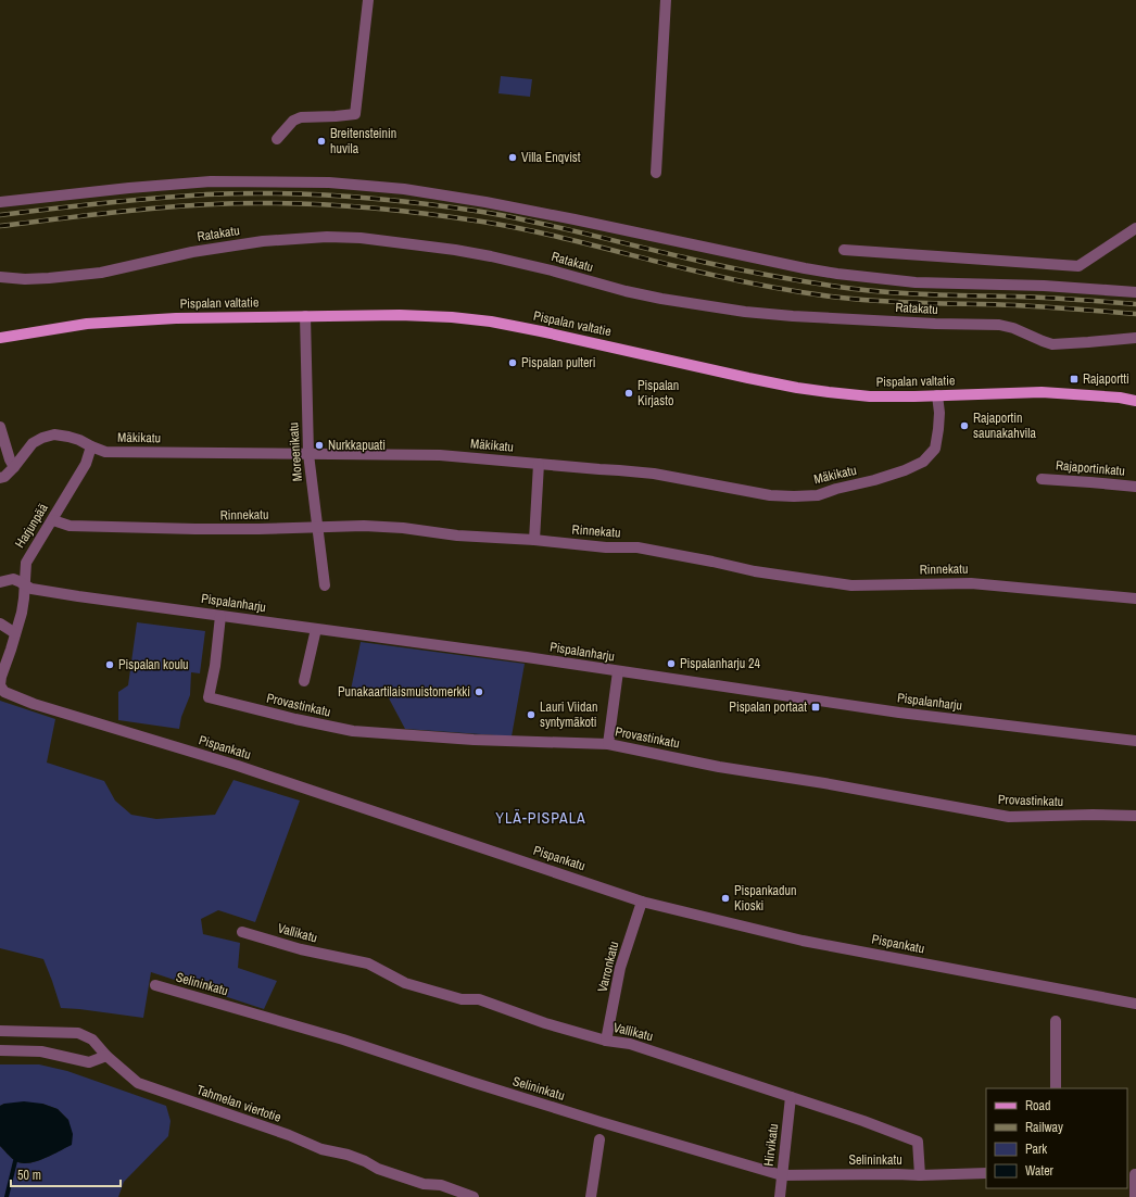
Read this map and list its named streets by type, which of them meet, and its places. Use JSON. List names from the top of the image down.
{
  "streets": {
    "main road": ["Pispalan valtatie"],
    "street": [
      "Ratakatu",
      "Mäkikatu",
      "Moreenikatu",
      "Rajaportinkatu",
      "Rinnekatu",
      "Harjunpää",
      "Pispalanharju",
      "Provastinkatu",
      "Pispankatu",
      "Vallikatu",
      "Varronkatu",
      "Selininkatu",
      "Tahmelan viertotie",
      "Hirvikatu"
    ]
  },
  "crossings": [
    ["Pispalan valtatie", "Mäkikatu"],
    ["Pispalan valtatie", "Moreenikatu"],
    ["Mäkikatu", "Moreenikatu"],
    ["Mäkikatu", "Harjunpää"],
    ["Moreenikatu", "Rinnekatu"],
    ["Rinnekatu", "Harjunpää"],
    ["Harjunpää", "Pispalanharju"],
    ["Harjunpää", "Pispankatu"],
    ["Pispalanharju", "Provastinkatu"],
    ["Pispankatu", "Varronkatu"],
    ["Vallikatu", "Varronkatu"],
    ["Vallikatu", "Selininkatu"],
    ["Vallikatu", "Hirvikatu"],
    ["Selininkatu", "Hirvikatu"]
  ],
  "districts": ["YLÄ-PISPALA"],
  "places": {
    "other": [
      "Breitensteinin huvila",
      "Villa Enqvist",
      "Pispalan pulteri",
      "Pispalan Kirjasto",
      "Rajaportin saunakahvila",
      "Nurkkapuati",
      "Pispalanharju 24",
      "Pispalan koulu",
      "Punakaartilaismuistomerkki",
      "Lauri Viidan syntymäkoti",
      "Pispankadun Kioski"
    ],
    "transit": ["Rajaportti", "Pispalan portaat"]
  },
  "legend": [
    "Road",
    "Railway",
    "Park",
    "Water"
  ],
  "scale_bar": "50 m"
}
